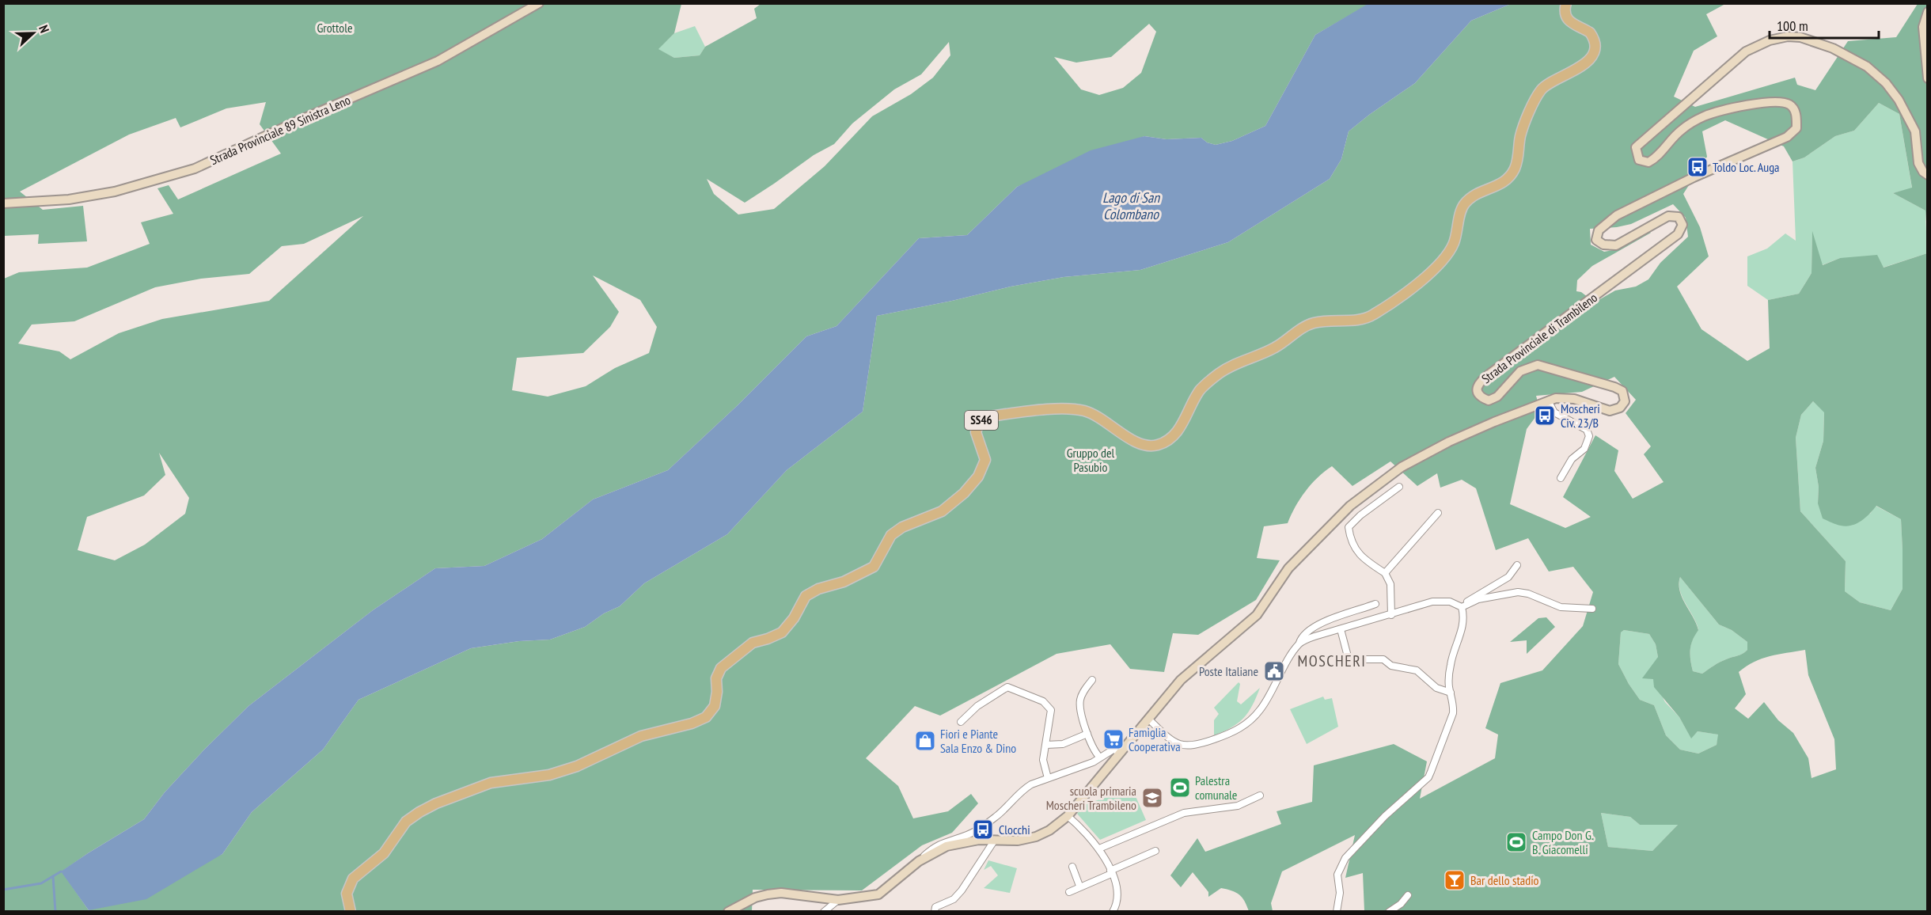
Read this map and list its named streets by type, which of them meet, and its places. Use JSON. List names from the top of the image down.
{
  "streets": {
    "main road": ["SS46"],
    "street": ["Strada Provinciale 89 Sinistra Leno", "Strada Provinciale di Trambileno"]
  },
  "districts": ["MOSCHERI"],
  "water": ["Lago di San Colombano"],
  "parks": ["Grottole", "Gruppo del Pasubio"],
  "places": {
    "bus stop": ["Toldo Loc. Auga", "Moscheri Civ. 23/B", "Clocchi"],
    "public building": ["Poste Italiane"],
    "supermarket": ["Famiglia Cooperativa"],
    "shop": ["Fiori e Piante Sala Enzo & Dino"],
    "sports": ["Palestra comunale", "Campo Don G. B. Giacomelli"],
    "school or university": ["scuola primaria Moscheri Trambileno"],
    "bar": ["Bar dello stadio"]
  },
  "scale_bar": "100 m",
  "north": "right"
}
